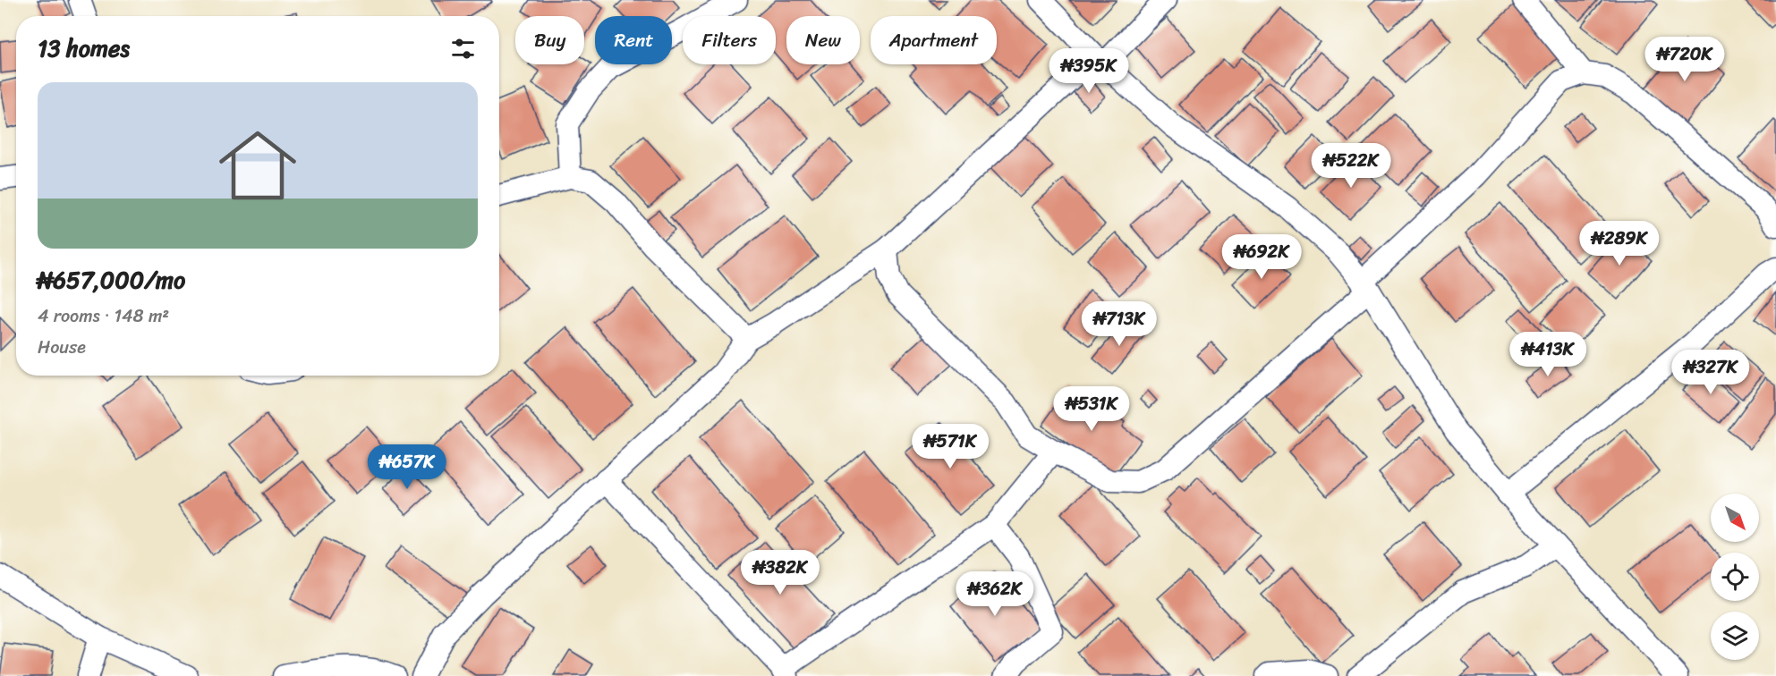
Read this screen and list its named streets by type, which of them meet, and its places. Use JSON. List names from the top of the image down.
{
  "north": "bottom right",
  "page": {
    "chip": [
      "Buy",
      "Rent",
      "Filters",
      "New",
      "Apartment"
    ],
    "heading": "13 homes",
    "price": [
      "₦720K",
      "₦395K",
      "₦522K",
      "₦289K",
      "₦692K",
      "₦713K",
      "₦413K",
      "₦327K",
      "₦531K",
      "₦571K",
      "₦657K",
      "₦382K",
      "₦362K"
    ],
    "list": [
      {
        "name": "₦657,000/mo",
        "note": "4 rooms · 148 m² · House"
      }
    ]
  }
}
